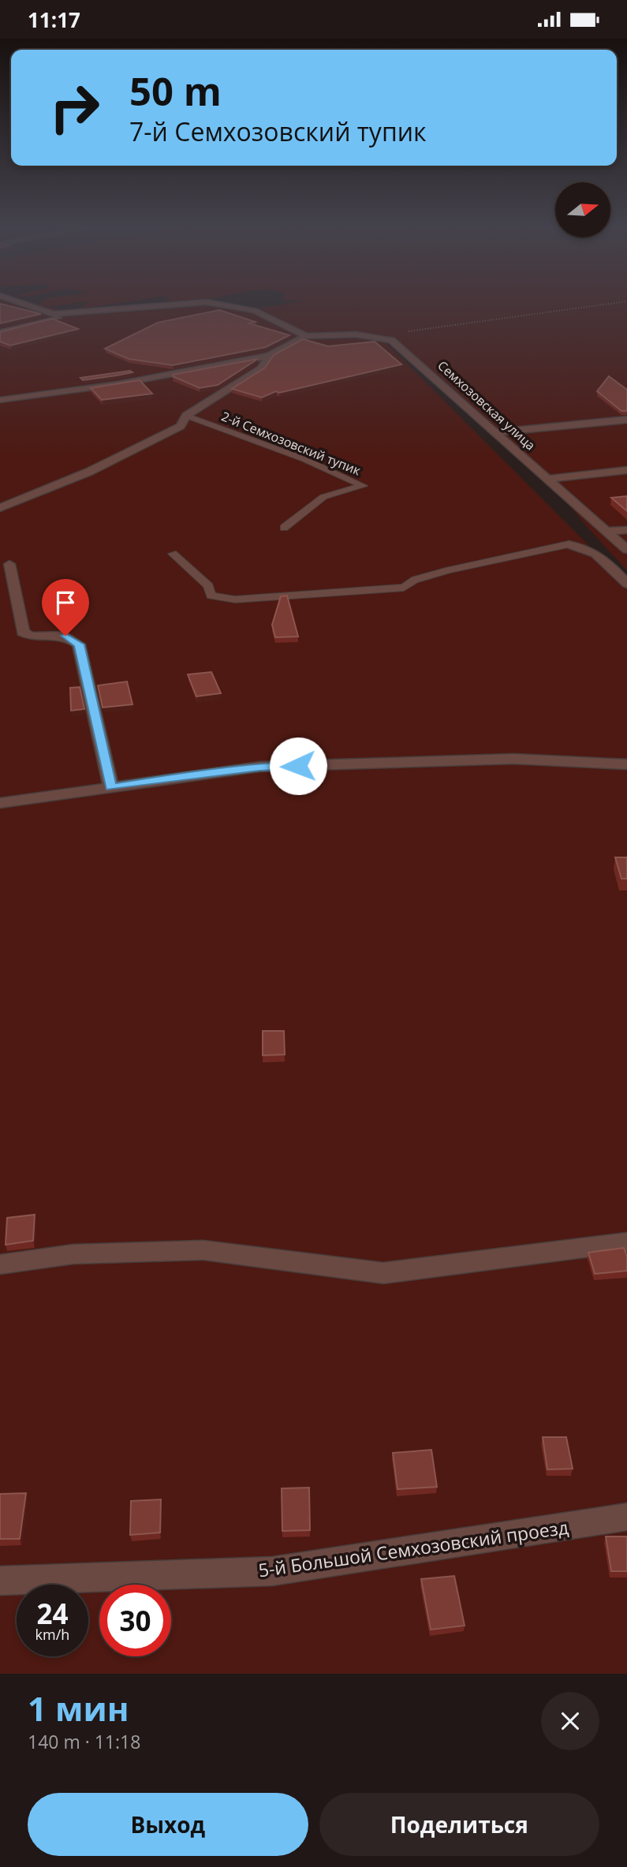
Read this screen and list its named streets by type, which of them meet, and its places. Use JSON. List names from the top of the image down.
{
  "streets": {
    "street": ["Семхозовская улица", "5-й Большой Семхозовский проезд"],
    "lane": ["2-й Семхозовский тупик"]
  },
  "north": "right",
  "page": {
    "status": "11:17",
    "turn": ["50 m", "7-й Семхозовский тупик"],
    "speed": "24 km/h",
    "limit": "30",
    "heading": ["1 мин", "140 m · 11:18"],
    "buttons": ["Выход", "Поделиться"]
  }
}
